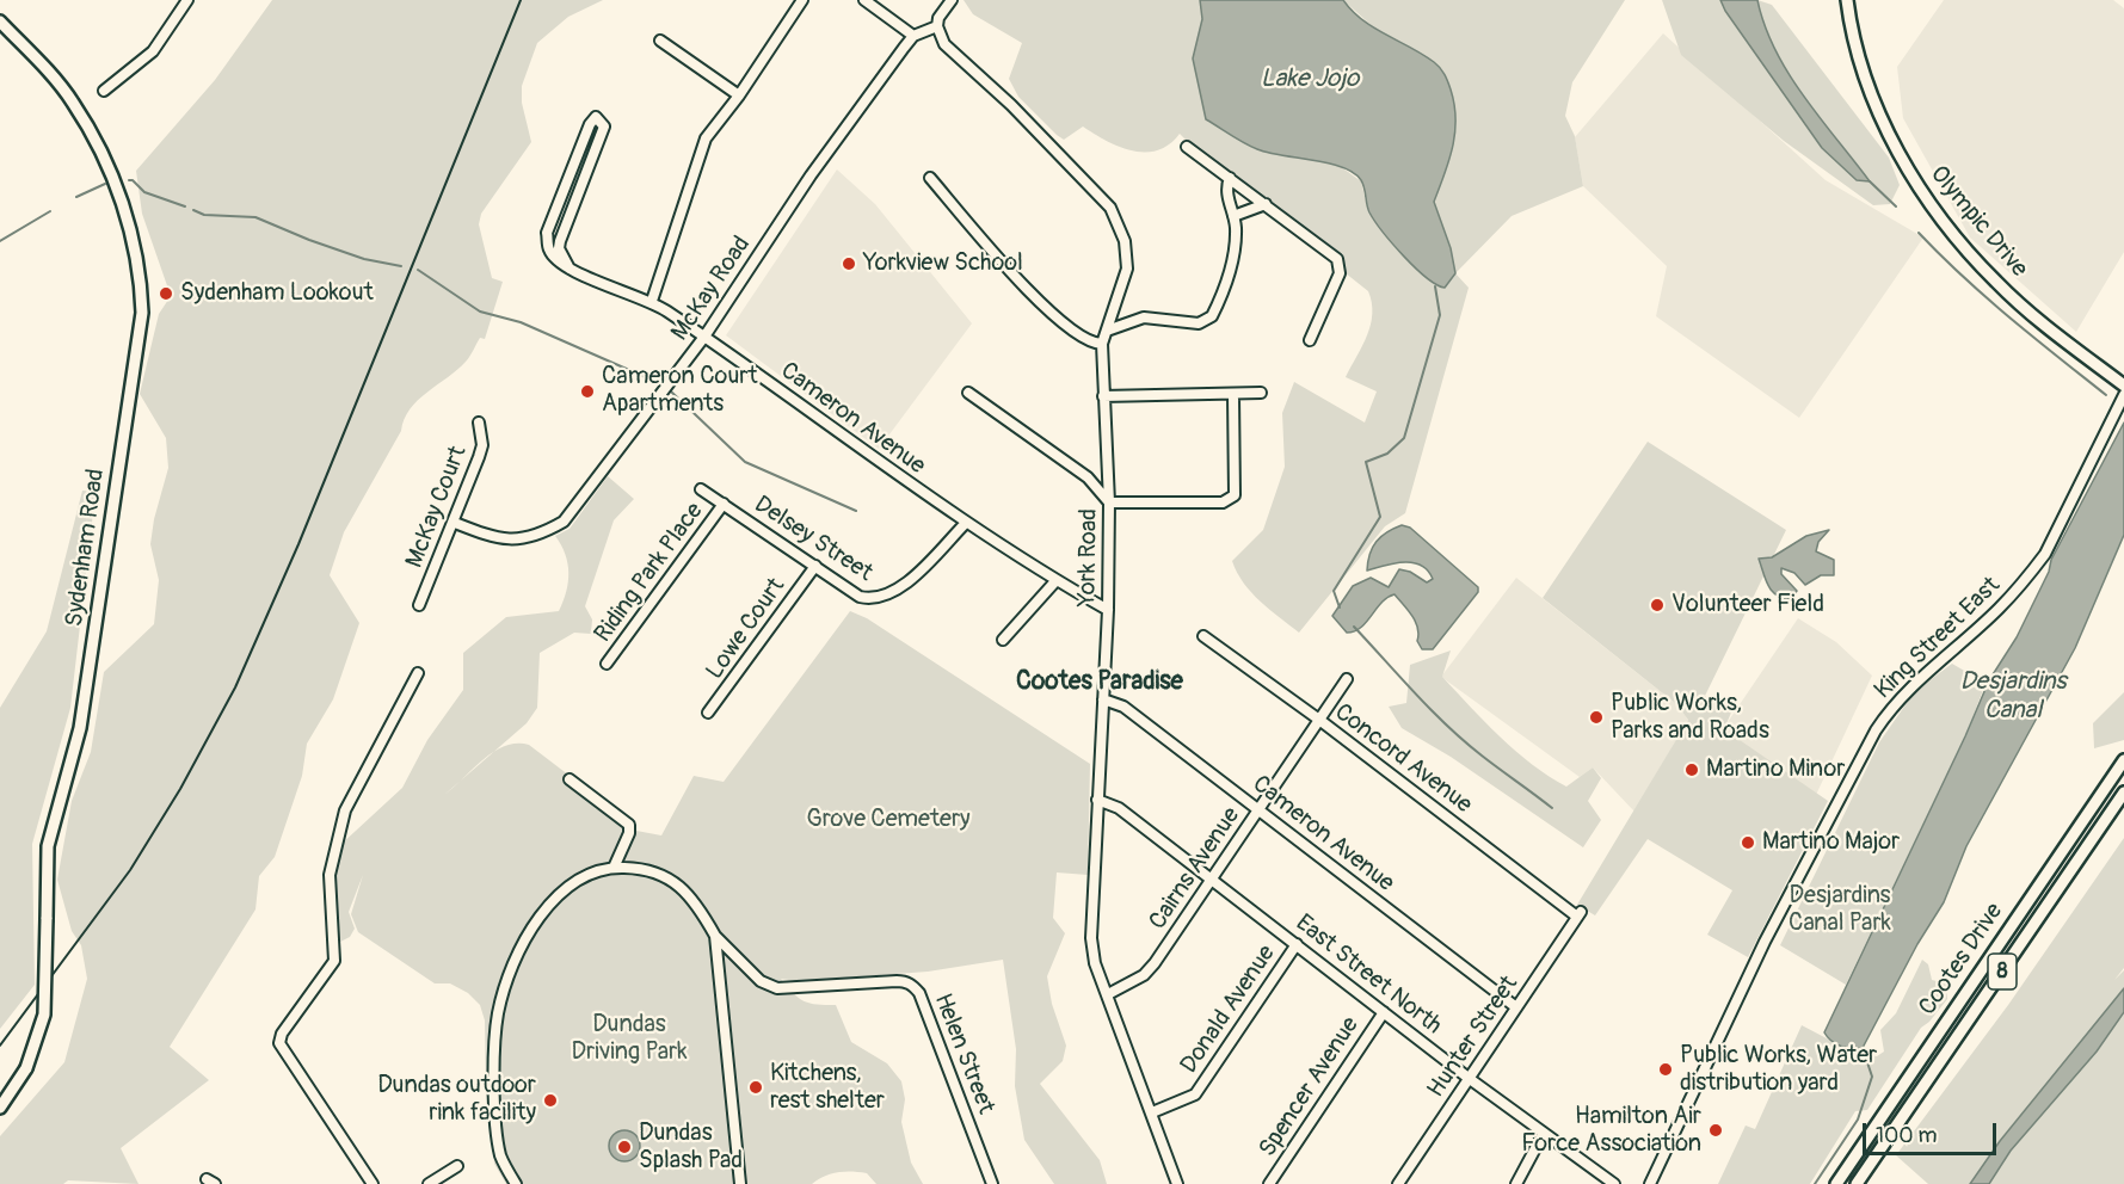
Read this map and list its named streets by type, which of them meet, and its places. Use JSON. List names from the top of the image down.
{
  "streets": {
    "main road": [
      "Olympic Drive",
      "Sydenham Road",
      "Cootes Drive",
      "8"
    ],
    "street": [
      "McKay Road",
      "Cameron Avenue",
      "McKay Court",
      "Delsey Street",
      "York Road",
      "Riding Park Place",
      "Lowe Court",
      "King Street East",
      "Concord Avenue",
      "Cairns Avenue",
      "East Street North",
      "Donald Avenue",
      "Hunter Street",
      "Helen Street",
      "Spencer Avenue"
    ]
  },
  "crossings": [
    ["McKay Road", "Cameron Avenue"],
    ["McKay Road", "McKay Court"],
    ["Cameron Avenue", "Delsey Street"],
    ["Cameron Avenue", "York Road"],
    ["Cameron Avenue", "Cairns Avenue"],
    ["Cameron Avenue", "Hunter Street"],
    ["Delsey Street", "Riding Park Place"],
    ["Delsey Street", "Lowe Court"],
    ["York Road", "Cairns Avenue"],
    ["York Road", "East Street North"],
    ["York Road", "Donald Avenue"],
    ["Concord Avenue", "Cairns Avenue"],
    ["Concord Avenue", "Hunter Street"],
    ["Cairns Avenue", "East Street North"],
    ["East Street North", "Donald Avenue"],
    ["East Street North", "Hunter Street"],
    ["East Street North", "Spencer Avenue"]
  ],
  "districts": ["Cootes Paradise"],
  "water": ["Lake Jojo", "Desjardins Canal"],
  "parks": ["Grove Cemetery", "Desjardins Canal Park", "Dundas Driving Park"],
  "places": [
    "Yorkview School",
    "Sydenham Lookout",
    "Cameron Court Apartments",
    "Volunteer Field",
    "Public Works, Parks and Roads",
    "Martino Minor",
    "Martino Major",
    "Public Works, Water distribution yard",
    "Kitchens, rest shelter",
    "Dundas outdoor rink facility",
    "Hamilton Air Force Association",
    "Dundas Splash Pad"
  ],
  "scale_bar": "100 m"
}
